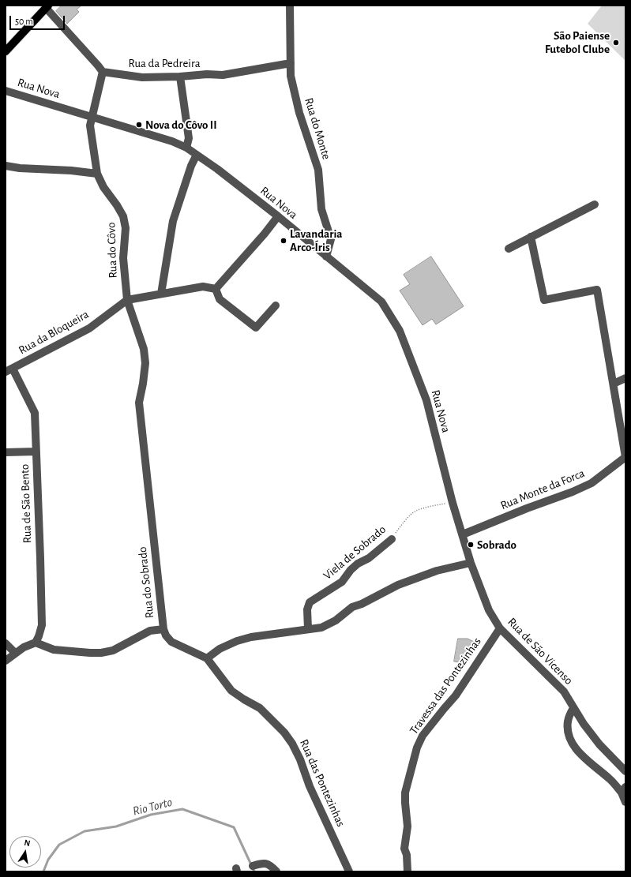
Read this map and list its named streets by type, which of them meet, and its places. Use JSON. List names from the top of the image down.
{
  "streets": {
    "street": [
      "Rua da Pedreira",
      "Rua Nova",
      "Rua do Monte",
      "Rua do Côvo",
      "Rua da Bloqueira",
      "Rua Monte da Forca",
      "Rua de São Bento",
      "Viela de Sobrado",
      "Rua do Sobrado",
      "Rua de São Vicenso",
      "Travessa das Pontezinhas",
      "Rua das Pontezinhas"
    ]
  },
  "crossings": [
    ["Rua da Pedreira", "Rua do Monte"],
    ["Rua da Pedreira", "Rua do Côvo"],
    ["Rua Nova", "Rua do Monte"],
    ["Rua Nova", "Rua do Côvo"],
    ["Rua Nova", "Rua Monte da Forca"],
    ["Rua Nova", "Viela de Sobrado"],
    ["Rua Nova", "Rua de São Vicenso"],
    ["Rua do Côvo", "Rua da Bloqueira"],
    ["Rua do Côvo", "Rua do Sobrado"],
    ["Rua da Bloqueira", "Rua de São Bento"],
    ["Rua Monte da Forca", "Rua de São Vicenso"],
    ["Rua de São Bento", "Rua do Sobrado"],
    ["Rua do Sobrado", "Rua das Pontezinhas"],
    ["Rua de São Vicenso", "Travessa das Pontezinhas"]
  ],
  "water": ["Rio Torto"],
  "places": [
    "São Paiense Futebol Clube",
    "Nova do Côvo II",
    "Lavandaria Arco-Íris",
    "Sobrado"
  ],
  "scale_bar": "50 m",
  "north": "top"
}
